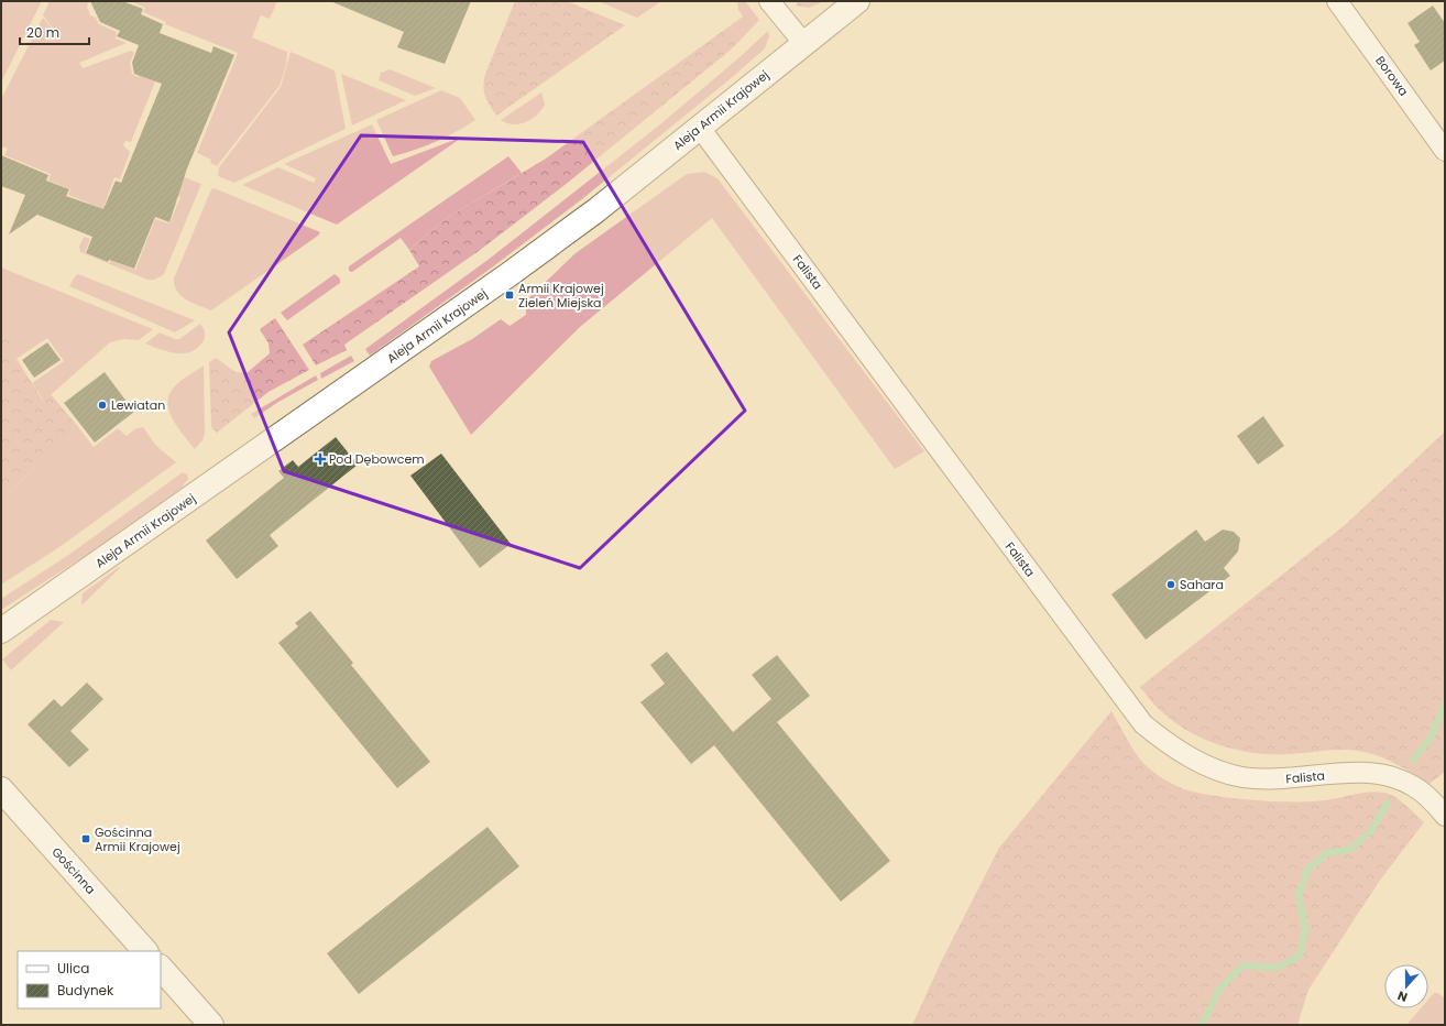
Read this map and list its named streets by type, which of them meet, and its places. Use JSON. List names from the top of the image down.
{
  "streets": {
    "street": [
      "Borowa",
      "Aleja Armii Krajowej",
      "Falista",
      "Gościnna"
    ]
  },
  "crossings": [
    ["Aleja Armii Krajowej", "Falista"]
  ],
  "places": {
    "transit": ["Armii Krajowej Zieleń Miejska", "Gościnna Armii Krajowej"],
    "other": ["Lewiatan", "Sahara"],
    "health": ["Pod Dębowcem"]
  },
  "legend": ["Ulica", "Budynek"],
  "scale_bar": "20 m",
  "north": "bottom"
}
